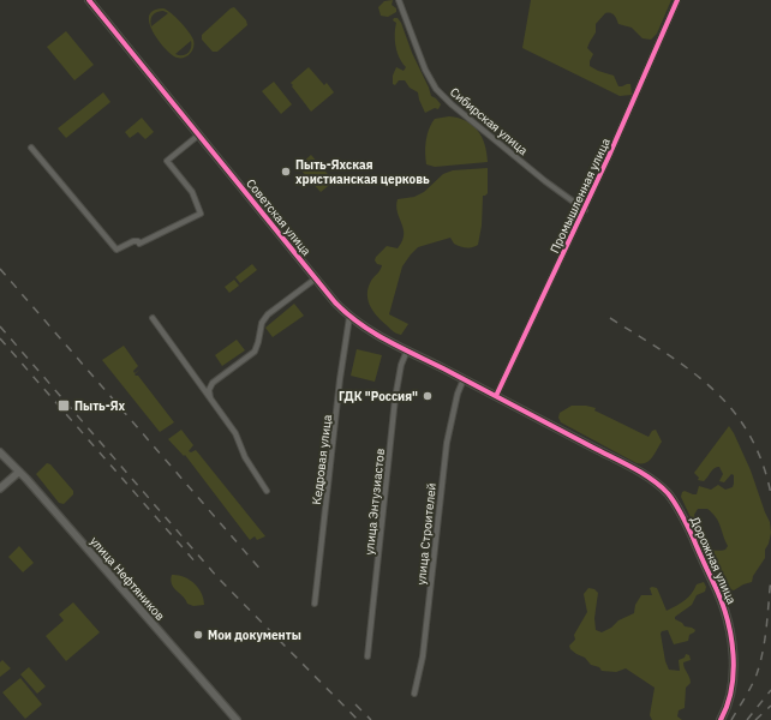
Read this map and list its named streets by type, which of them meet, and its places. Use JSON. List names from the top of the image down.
{
  "streets": {
    "street": [
      "Сибирская улица",
      "Промышленная улица",
      "Советская улица",
      "Кедровая улица",
      "улица Энтузиастов",
      "улица Строителей",
      "Дорожная улица",
      "улица Нефтяников"
    ]
  },
  "crossings": [
    ["Сибирская улица", "Промышленная улица"],
    ["Промышленная улица", "Советская улица"],
    ["Промышленная улица", "Дорожная улица"],
    ["Советская улица", "Кедровая улица"],
    ["Советская улица", "улица Энтузиастов"],
    ["Советская улица", "улица Строителей"],
    ["Советская улица", "Дорожная улица"]
  ],
  "places": {
    "other": ["Пыть-Яхская христианская церковь", "ГДК \"Россия\"", "Мои документы"],
    "transit": ["Пыть-Ях"]
  }
}
